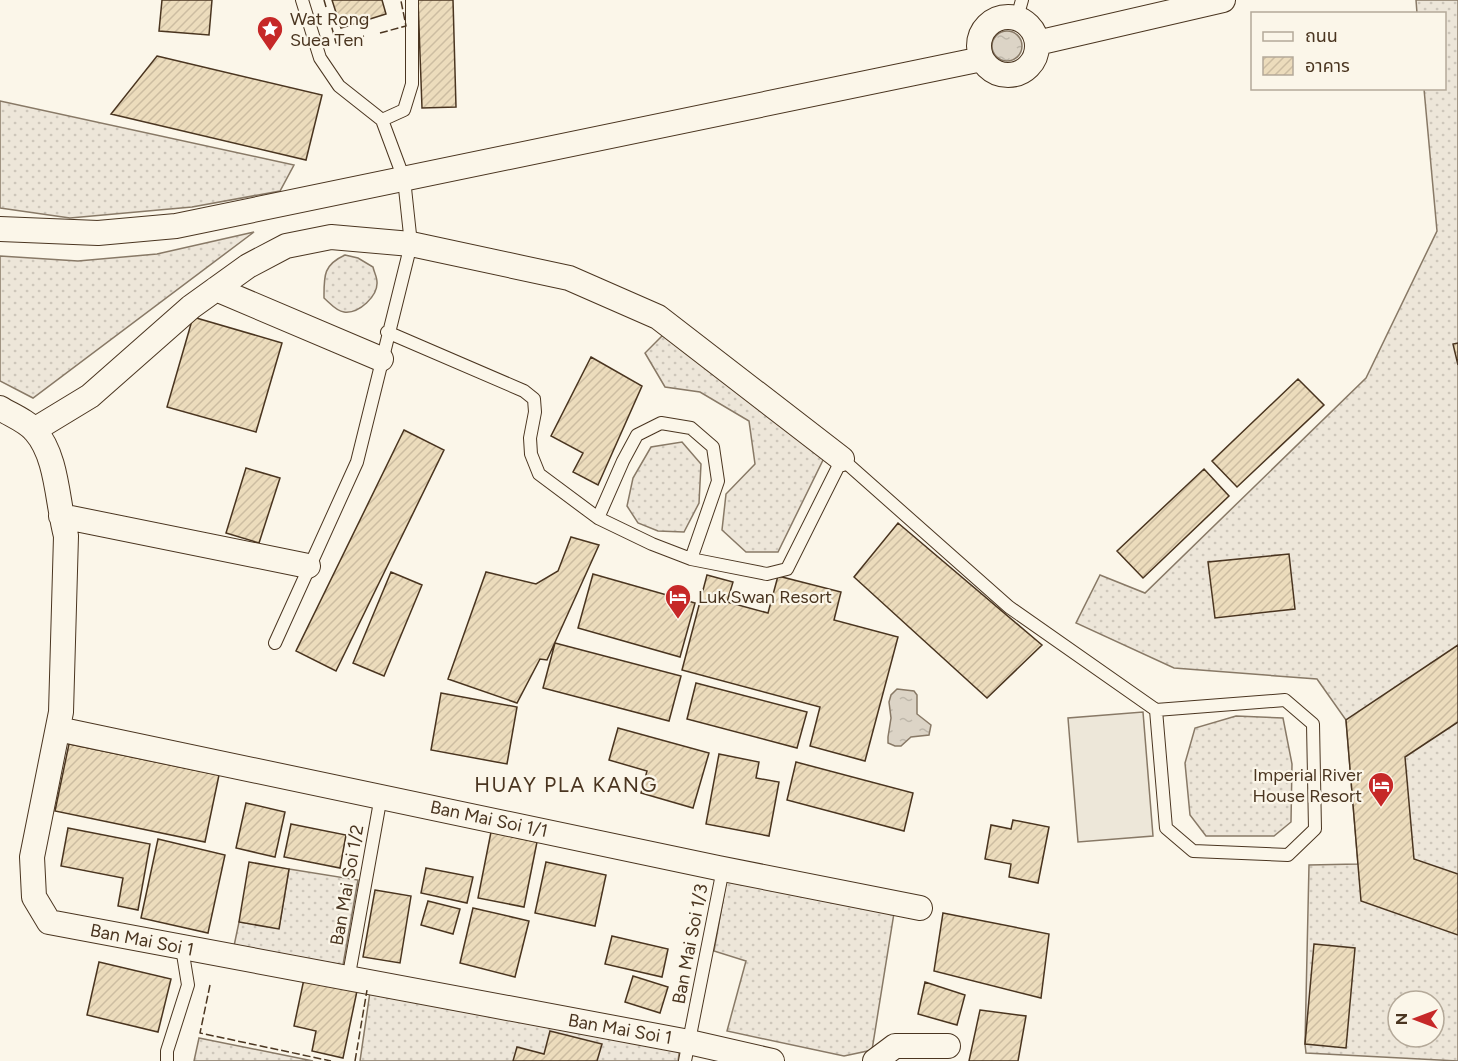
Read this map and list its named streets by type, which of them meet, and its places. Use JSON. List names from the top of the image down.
{
  "streets": {
    "street": ["Ban Mai Soi 1/1", "Ban Mai Soi 1"],
    "lane": ["Ban Mai Soi 1/2", "Ban Mai Soi 1/3"]
  },
  "crossings": [
    ["Ban Mai Soi 1/1", "Ban Mai Soi 1/2"],
    ["Ban Mai Soi 1/1", "Ban Mai Soi 1"],
    ["Ban Mai Soi 1/1", "Ban Mai Soi 1/3"],
    ["Ban Mai Soi 1/2", "Ban Mai Soi 1"],
    ["Ban Mai Soi 1", "Ban Mai Soi 1/3"]
  ],
  "districts": ["HUAY PLA KANG"],
  "places": {
    "place": ["Wat Rong Suea Ten"],
    "hotel": ["Luk Swan Resort", "Imperial River House Resort"]
  },
  "legend": ["ถนน", "อาคาร"],
  "north": "left"
}
